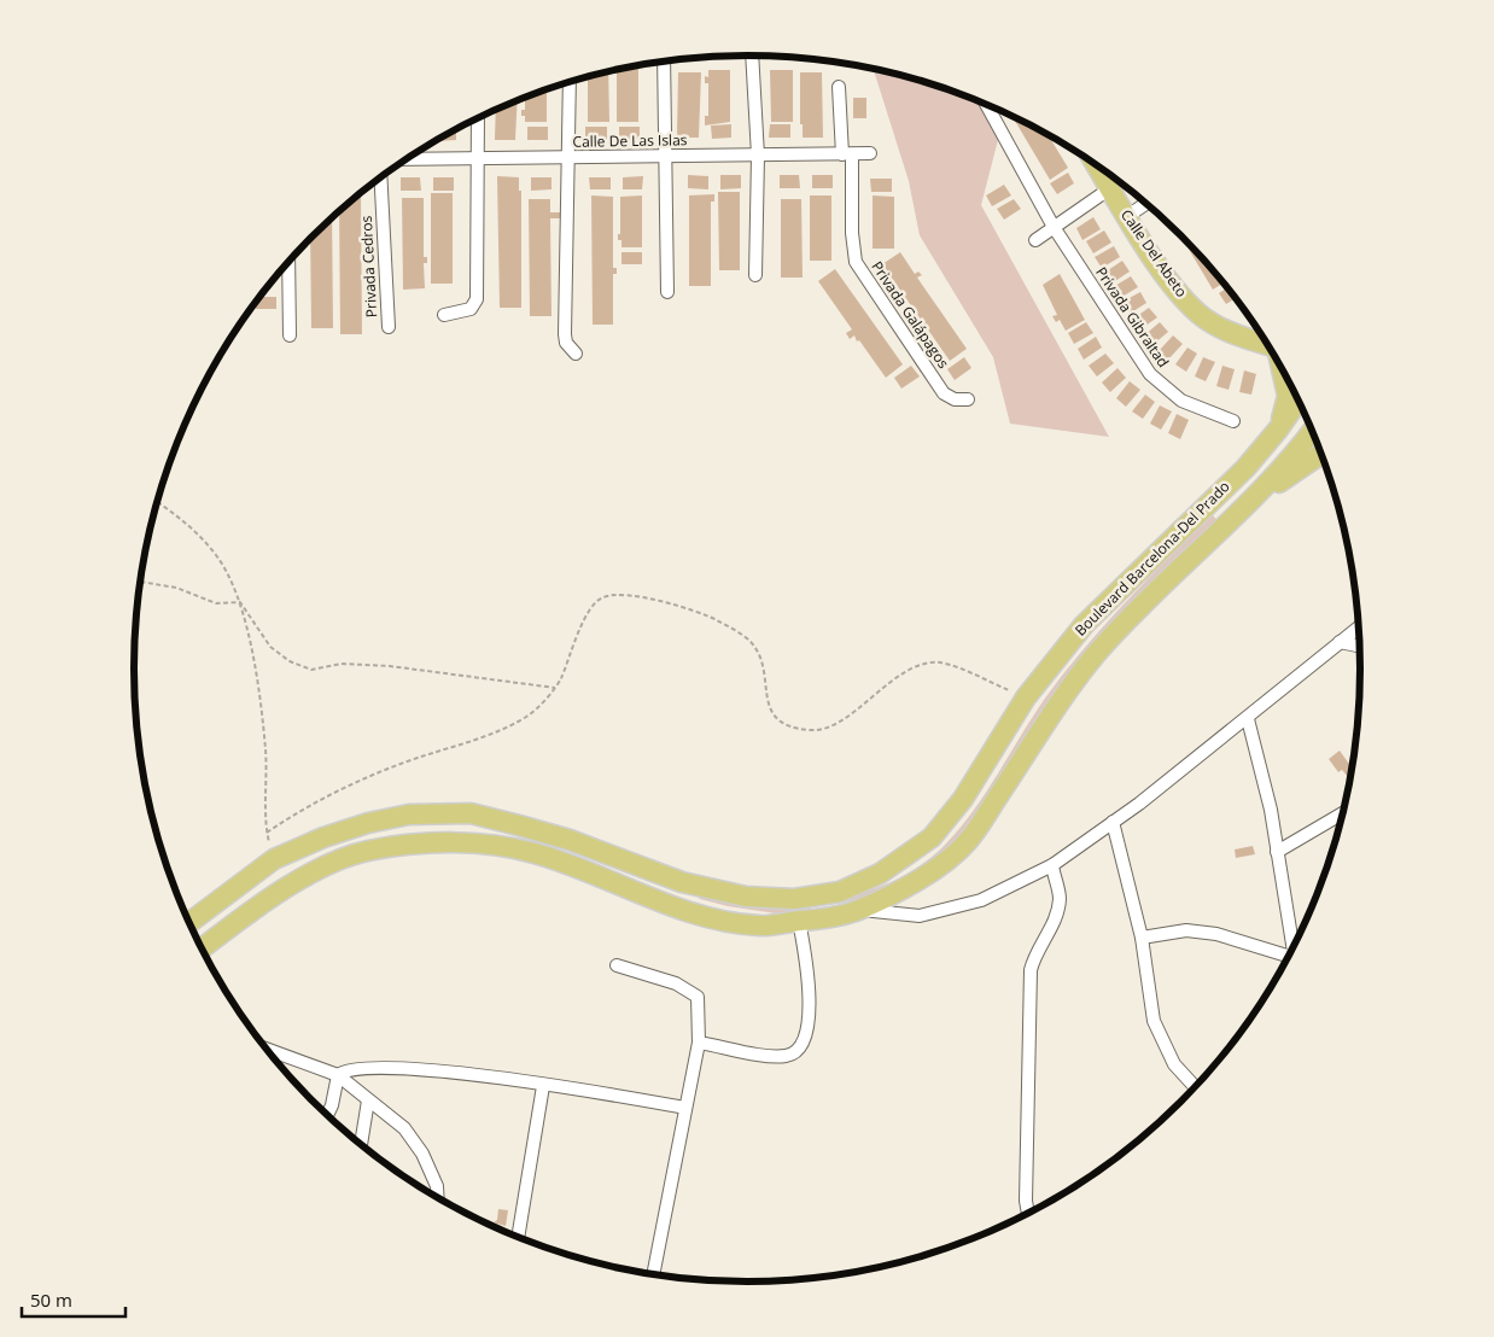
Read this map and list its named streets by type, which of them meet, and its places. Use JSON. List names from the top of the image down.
{
  "streets": {
    "main road": ["Calle Del Abeto", "Boulevard Barcelona-Del Prado"],
    "street": [
      "Calle De Las Islas",
      "Privada Cedros",
      "Privada Galápagos",
      "Privada Gibraltad"
    ]
  },
  "crossings": [
    ["Calle De Las Islas", "Privada Galápagos"]
  ],
  "scale_bar": "50 m"
}
